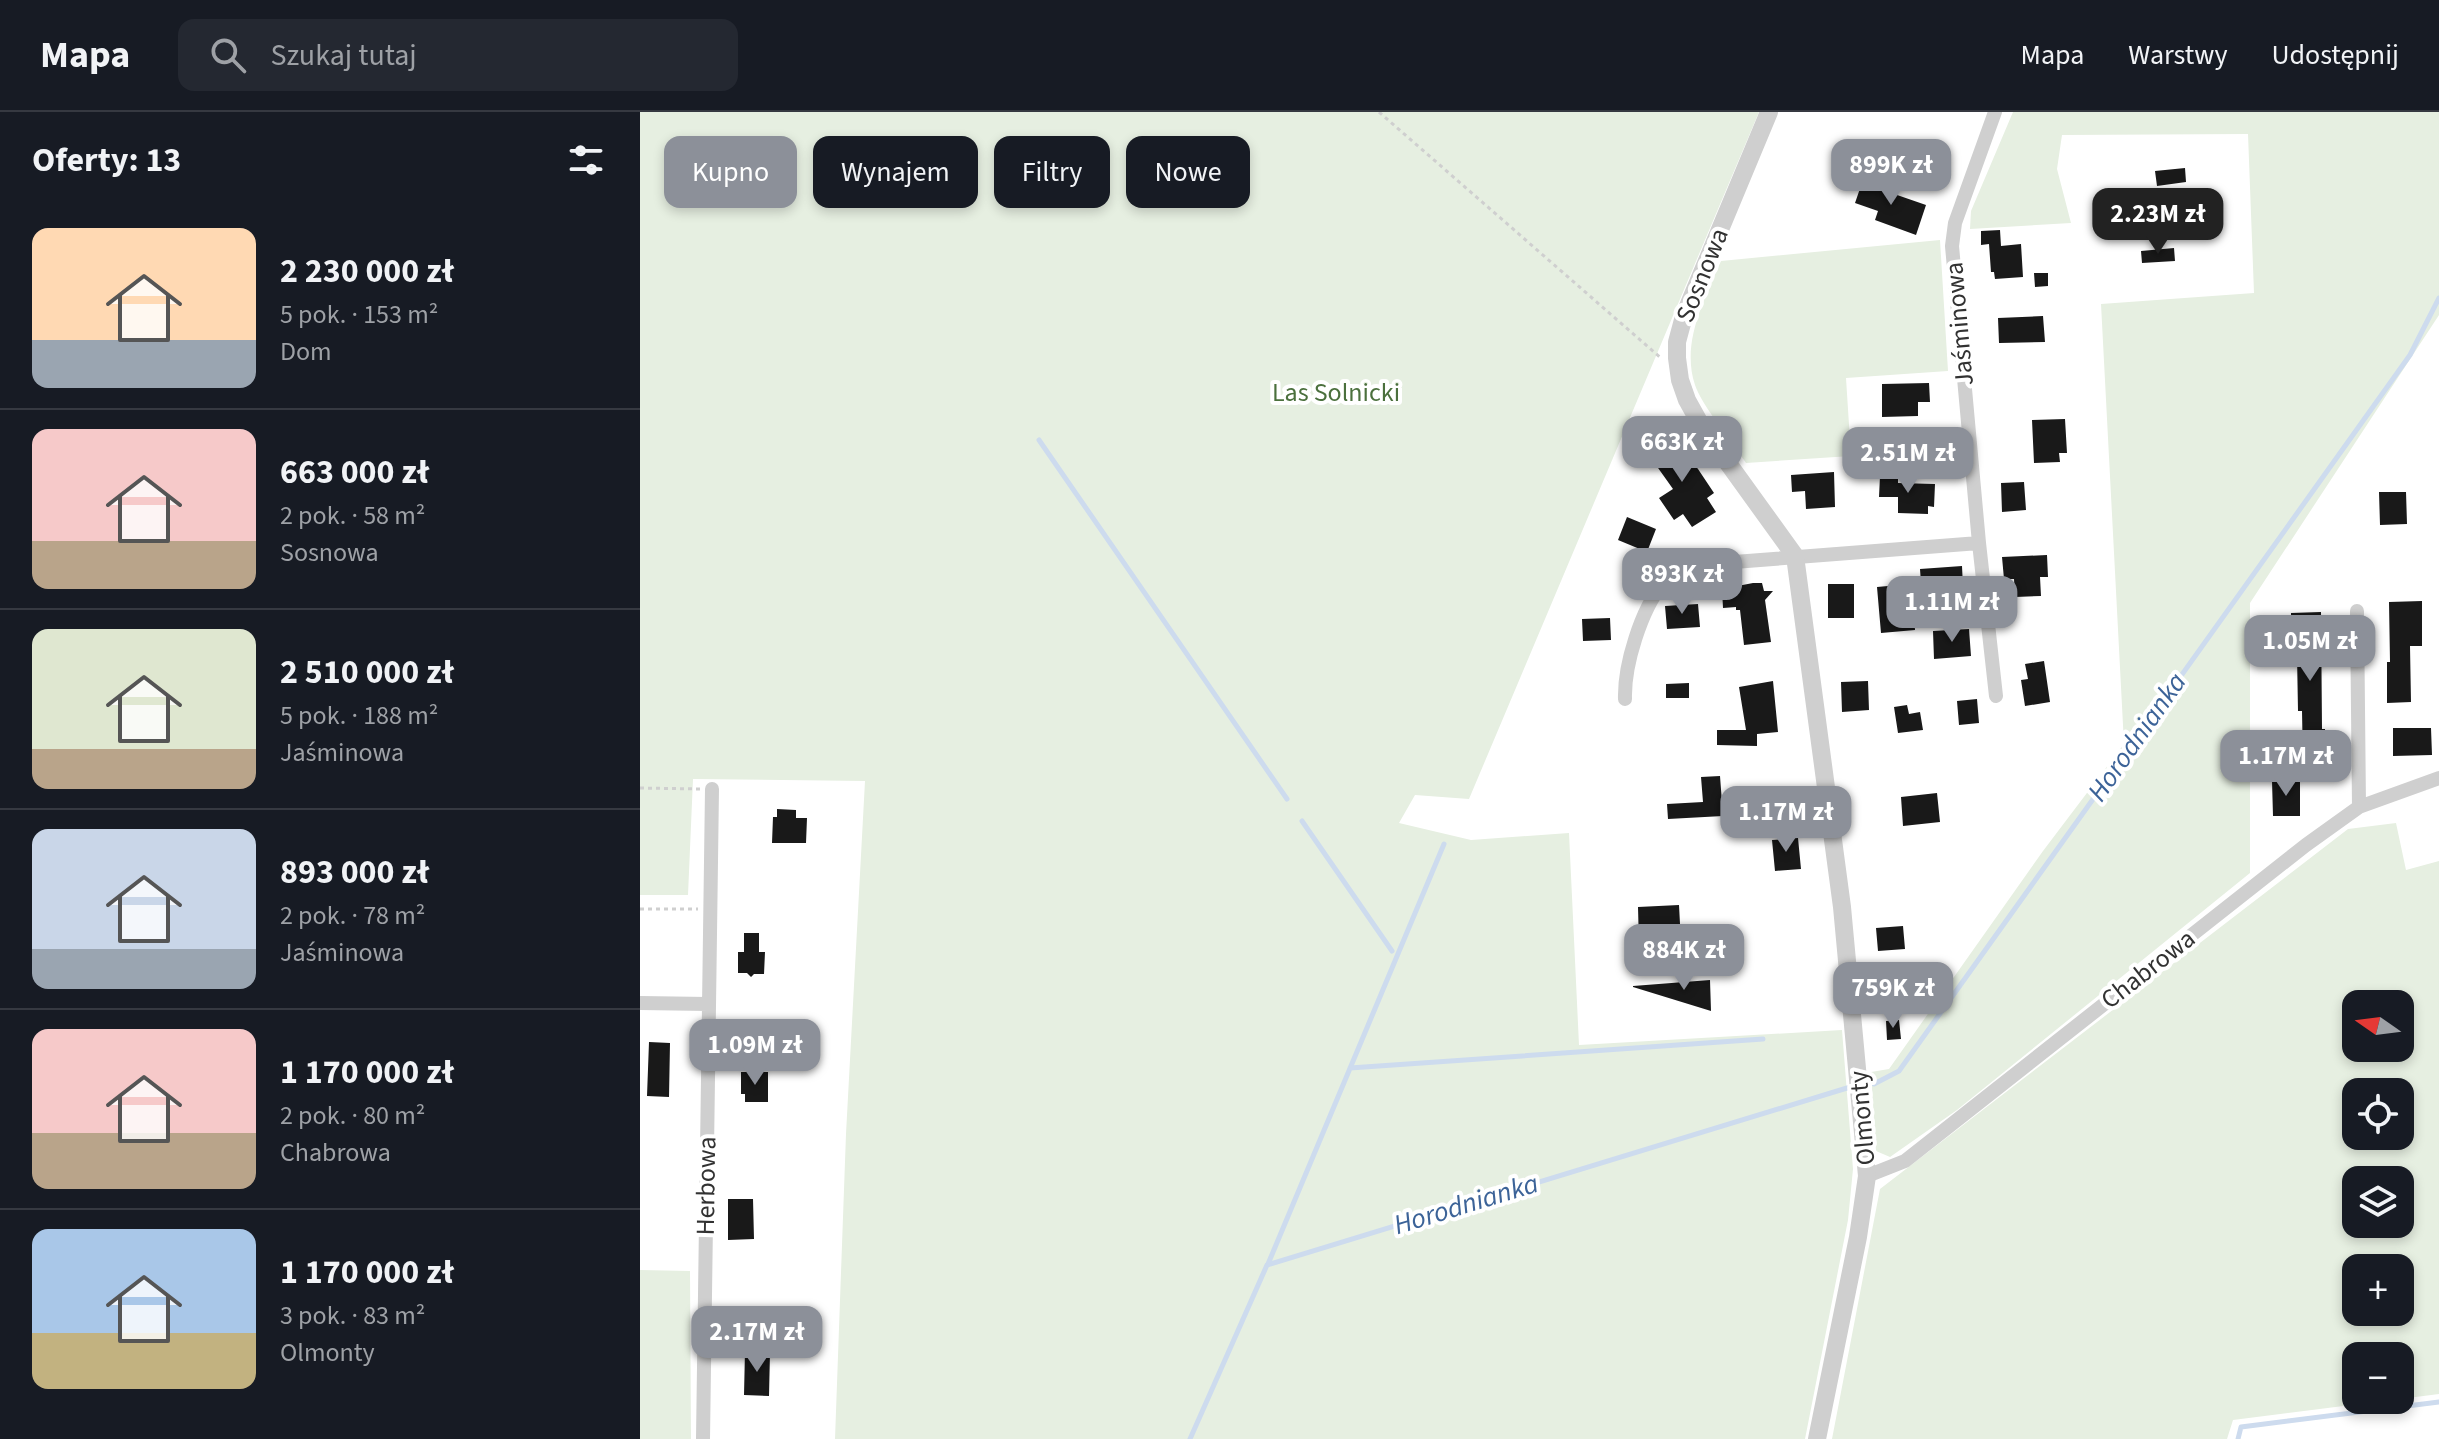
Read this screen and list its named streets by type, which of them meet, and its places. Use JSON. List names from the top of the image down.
{
  "streets": {
    "street": [
      "Sosnowa",
      "Jaśminowa",
      "Chabrowa",
      "Olmonty",
      "Herbowa"
    ]
  },
  "crossings": [
    ["Sosnowa", "Olmonty"],
    ["Chabrowa", "Olmonty"]
  ],
  "water": ["Horodnianka"],
  "parks": ["Las Solnicki"],
  "north": "left",
  "page": {
    "header": "Mapa",
    "search": "Szukaj tutaj",
    "nav": ["Mapa", "Warstwy", "Udostępnij"],
    "heading": "Oferty: 13",
    "chip": [
      "Kupno",
      "Wynajem",
      "Filtry",
      "Nowe"
    ],
    "price": [
      "899K zł",
      "2.23M zł",
      "663K zł",
      "2.51M zł",
      "893K zł",
      "1.11M zł",
      "1.05M zł",
      "1.17M zł",
      "1.17M zł",
      "884K zł",
      "759K zł",
      "1.09M zł",
      "2.17M zł"
    ],
    "list": [
      {
        "name": "2 230 000 zł",
        "note": "5 pok. · 153 m² · Dom"
      },
      {
        "name": "663 000 zł",
        "note": "2 pok. · 58 m² · Sosnowa"
      },
      {
        "name": "2 510 000 zł",
        "note": "5 pok. · 188 m² · Jaśminowa"
      },
      {
        "name": "893 000 zł",
        "note": "2 pok. · 78 m² · Jaśminowa"
      },
      {
        "name": "1 170 000 zł",
        "note": "2 pok. · 80 m² · Chabrowa"
      },
      {
        "name": "1 170 000 zł",
        "note": "3 pok. · 83 m² · Olmonty"
      }
    ],
    "map_buttons": ["+", "−"]
  }
}
